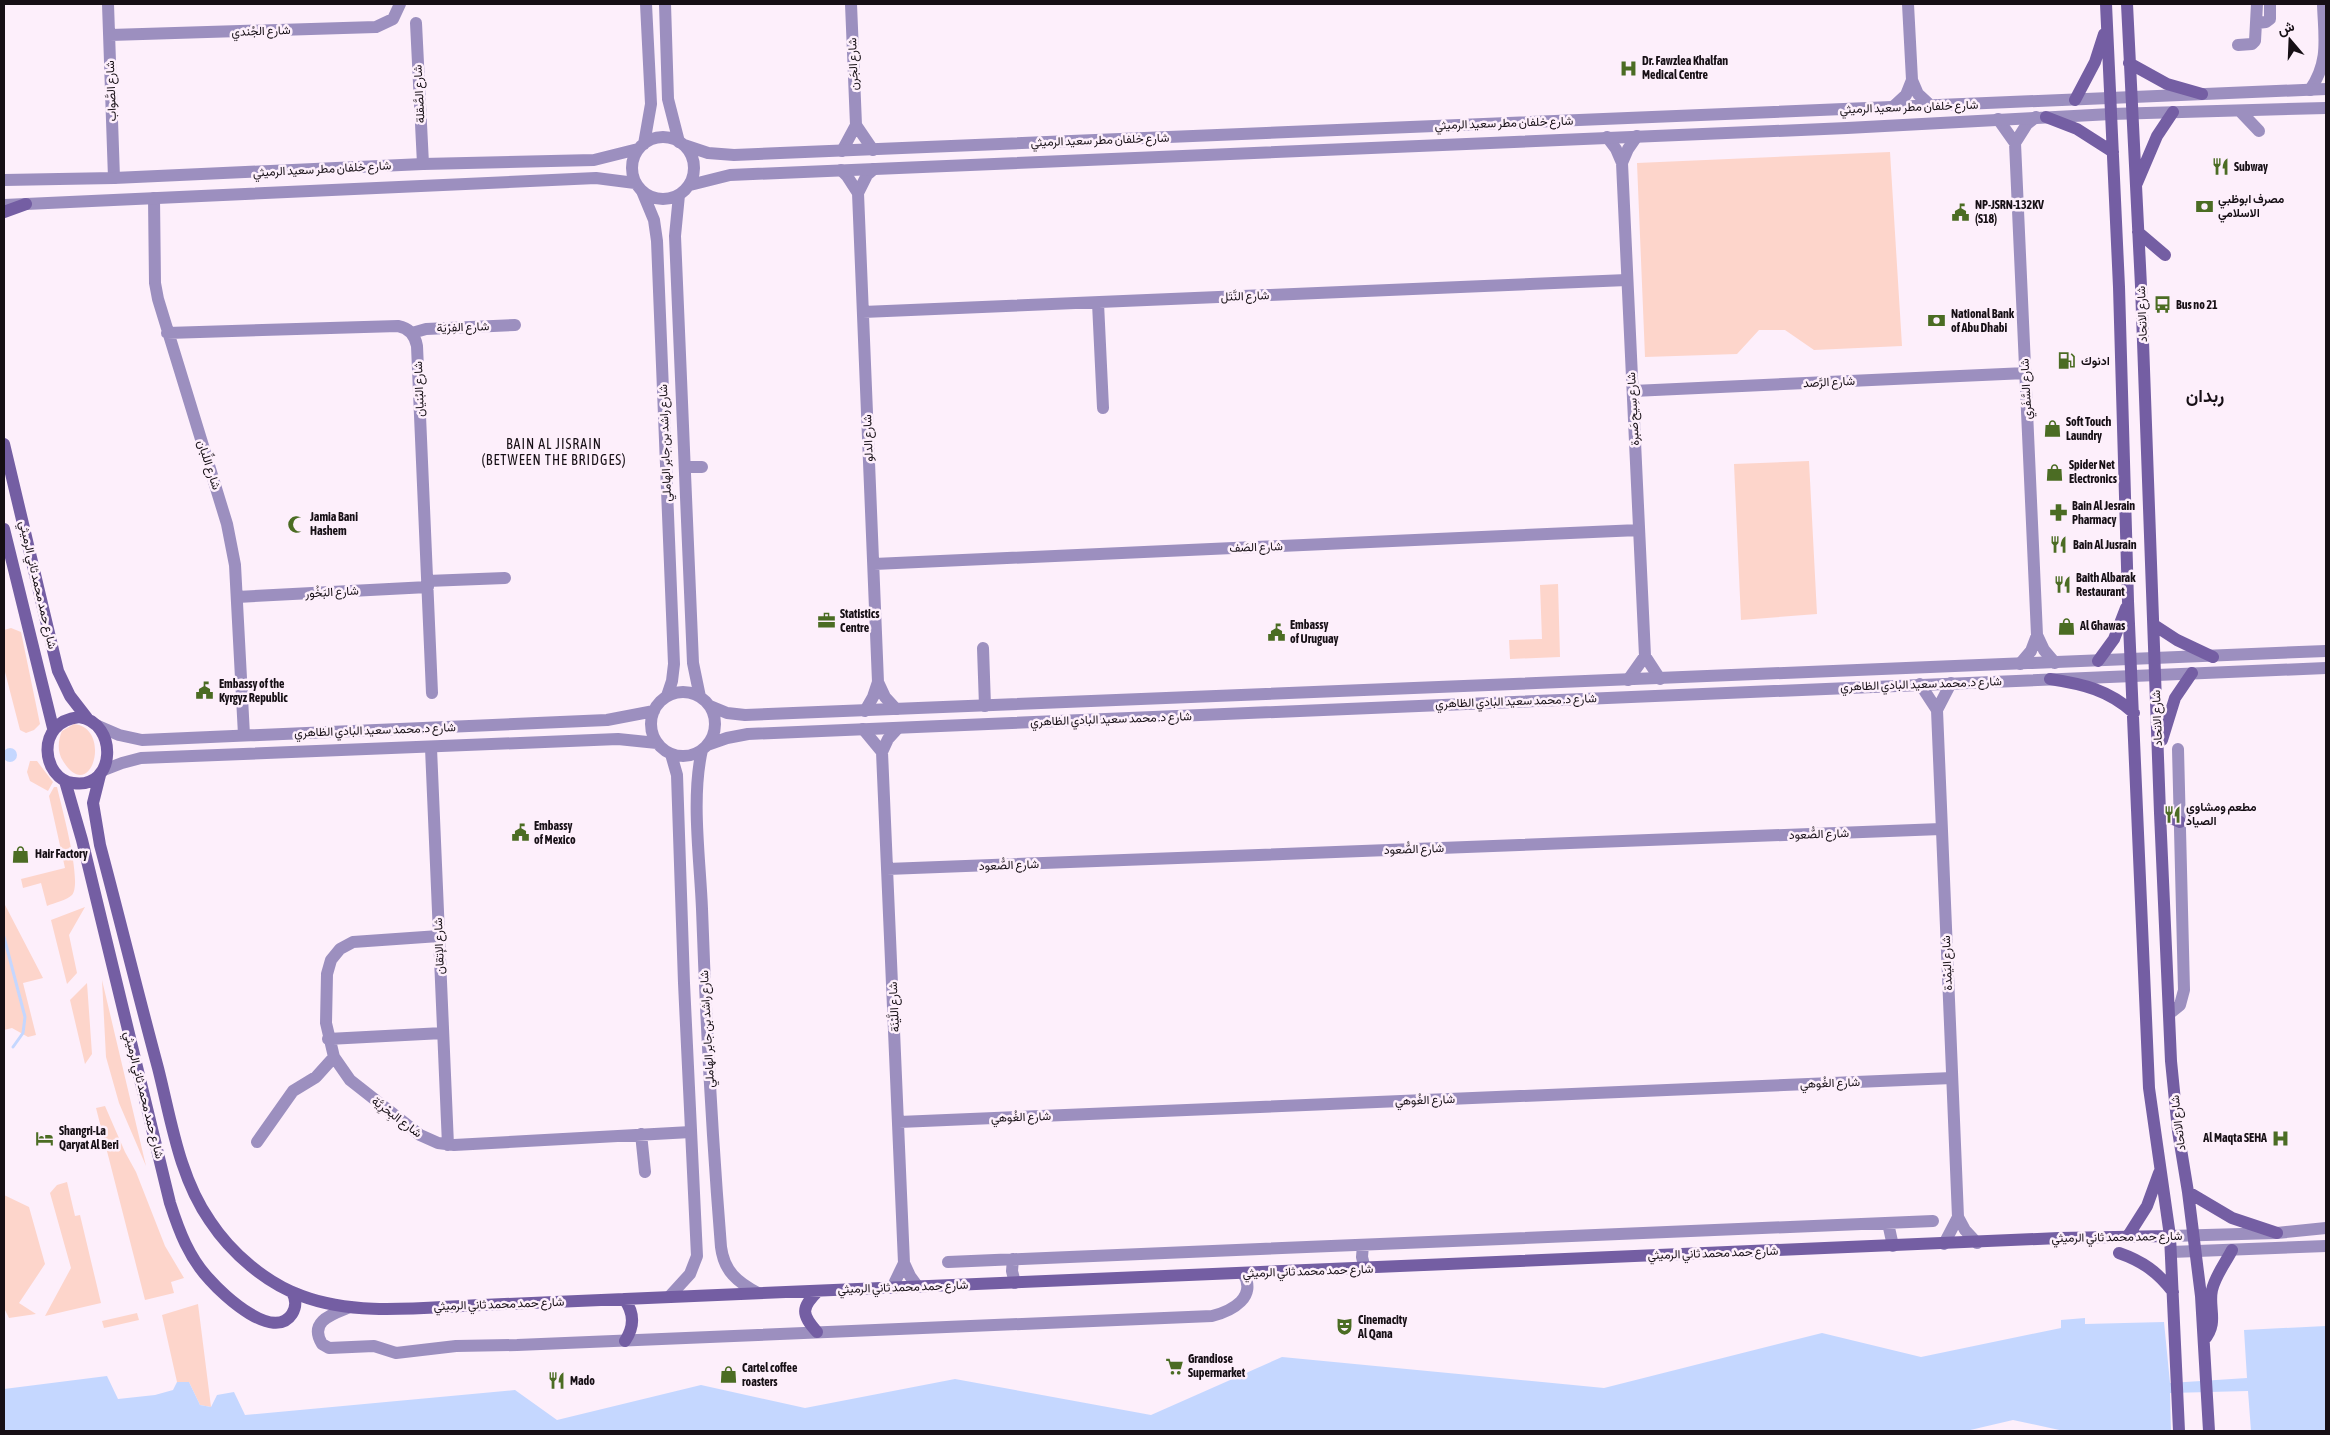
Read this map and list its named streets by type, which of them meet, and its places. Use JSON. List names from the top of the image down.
{
  "streets": {
    "main road": ["شارع الاتحاد", "شارع حمد محمد ثاني الرميثي"],
    "street": [
      "شارع الجُندي",
      "شارع الجَرن",
      "شارع الصَّواب",
      "شارع الصَّقلة",
      "شارع خلفان مطر سعيد الرميثي",
      "شارع النَّتَل",
      "شارع الفِرْيَة",
      "شارع الرَّصد",
      "شارع البُنيان",
      "شارع السَّفَري",
      "شارع سِيح صَبرة",
      "شارع الدلو",
      "شارع راشد بن جابر الهاملي",
      "شارع اللِّبان",
      "شارع الصَف",
      "شارع البَخُور",
      "شارع د. محمد سعيد البادي الظاهري",
      "شارع الصُّعود",
      "شارع الإتقان",
      "شارع اليَمْدة",
      "شارع اللَّيْنَة",
      "شارع الغُوهي",
      "شارع البِحْرِيَّة"
    ]
  },
  "crossings": [
    ["شارع الجُندي", "شارع الصَّواب"],
    ["شارع الصَّواب", "شارع خلفان مطر سعيد الرميثي"],
    ["شارع الصَّقلة", "شارع خلفان مطر سعيد الرميثي"],
    ["شارع خلفان مطر سعيد الرميثي", "شارع الاتحاد"],
    ["شارع خلفان مطر سعيد الرميثي", "شارع سِيح صَبرة"],
    ["شارع خلفان مطر سعيد الرميثي", "شارع راشد بن جابر الهاملي"],
    ["شارع خلفان مطر سعيد الرميثي", "شارع اللِّبان"],
    ["شارع النَّتَل", "شارع سِيح صَبرة"],
    ["شارع النَّتَل", "شارع الدلو"],
    ["شارع الاتحاد", "شارع حمد محمد ثاني الرميثي"],
    ["شارع الاتحاد", "شارع د. محمد سعيد البادي الظاهري"],
    ["شارع الفِرْيَة", "شارع البُنيان"],
    ["شارع الرَّصد", "شارع السَّفَري"],
    ["شارع الرَّصد", "شارع سِيح صَبرة"],
    ["شارع البُنيان", "شارع البَخُور"],
    ["شارع السَّفَري", "شارع د. محمد سعيد البادي الظاهري"],
    ["شارع سِيح صَبرة", "شارع الصَف"],
    ["شارع الدلو", "شارع الصَف"],
    ["شارع الدلو", "شارع د. محمد سعيد البادي الظاهري"],
    ["شارع راشد بن جابر الهاملي", "شارع حمد محمد ثاني الرميثي"],
    ["شارع راشد بن جابر الهاملي", "شارع د. محمد سعيد البادي الظاهري"],
    ["شارع راشد بن جابر الهاملي", "شارع البِحْرِيَّة"],
    ["شارع اللِّبان", "شارع البَخُور"],
    ["شارع اللِّبان", "شارع د. محمد سعيد البادي الظاهري"],
    ["شارع حمد محمد ثاني الرميثي", "شارع د. محمد سعيد البادي الظاهري"],
    ["شارع حمد محمد ثاني الرميثي", "شارع اليَمْدة"],
    ["شارع حمد محمد ثاني الرميثي", "شارع اللَّيْنَة"],
    ["شارع د. محمد سعيد البادي الظاهري", "شارع الإتقان"],
    ["شارع د. محمد سعيد البادي الظاهري", "شارع اليَمْدة"],
    ["شارع الصُّعود", "شارع اليَمْدة"],
    ["شارع الصُّعود", "شارع اللَّيْنَة"],
    ["شارع الإتقان", "شارع البِحْرِيَّة"],
    ["شارع اليَمْدة", "شارع الغُوهي"],
    ["شارع اللَّيْنَة", "شارع الغُوهي"]
  ],
  "districts": ["ربدان", "BAIN AL JISRAIN (BETWEEN THE BRIDGES)"],
  "places": {
    "hospital": ["Dr. Fawzlea Khalfan Medical Centre", "Al Maqta SEHA"],
    "restaurant": [
      "Subway",
      "Bain Al Jusrain",
      "Baith Albarak Restaurant",
      "مطعم ومشاوي الصياد",
      "Mado"
    ],
    "bank": ["مصرف ابوظبي الاسلامي", "National Bank of Abu Dhabi"],
    "public building": [
      "NP-JSRN-132KV (S18)",
      "Embassy of Uruguay",
      "Embassy of the Kyrgyz Republic",
      "Embassy of Mexico"
    ],
    "bus stop": ["Bus no 21"],
    "fuel station": ["ادنوك"],
    "shop": [
      "Soft Touch Laundry",
      "Spider Net Electronics",
      "Al Ghawas",
      "Hair Factory",
      "Cartel coffee roasters"
    ],
    "pharmacy": ["Bain Al Jesrain Pharmacy"],
    "mosque": ["Jamia Bani Hashem"],
    "office": ["Statistics Centre"],
    "hotel": ["Shangri-La Qaryat Al Beri"],
    "theatre": ["Cinemacity Al Qana"],
    "supermarket": ["Grandiose Supermarket"]
  },
  "north": "top"
}
